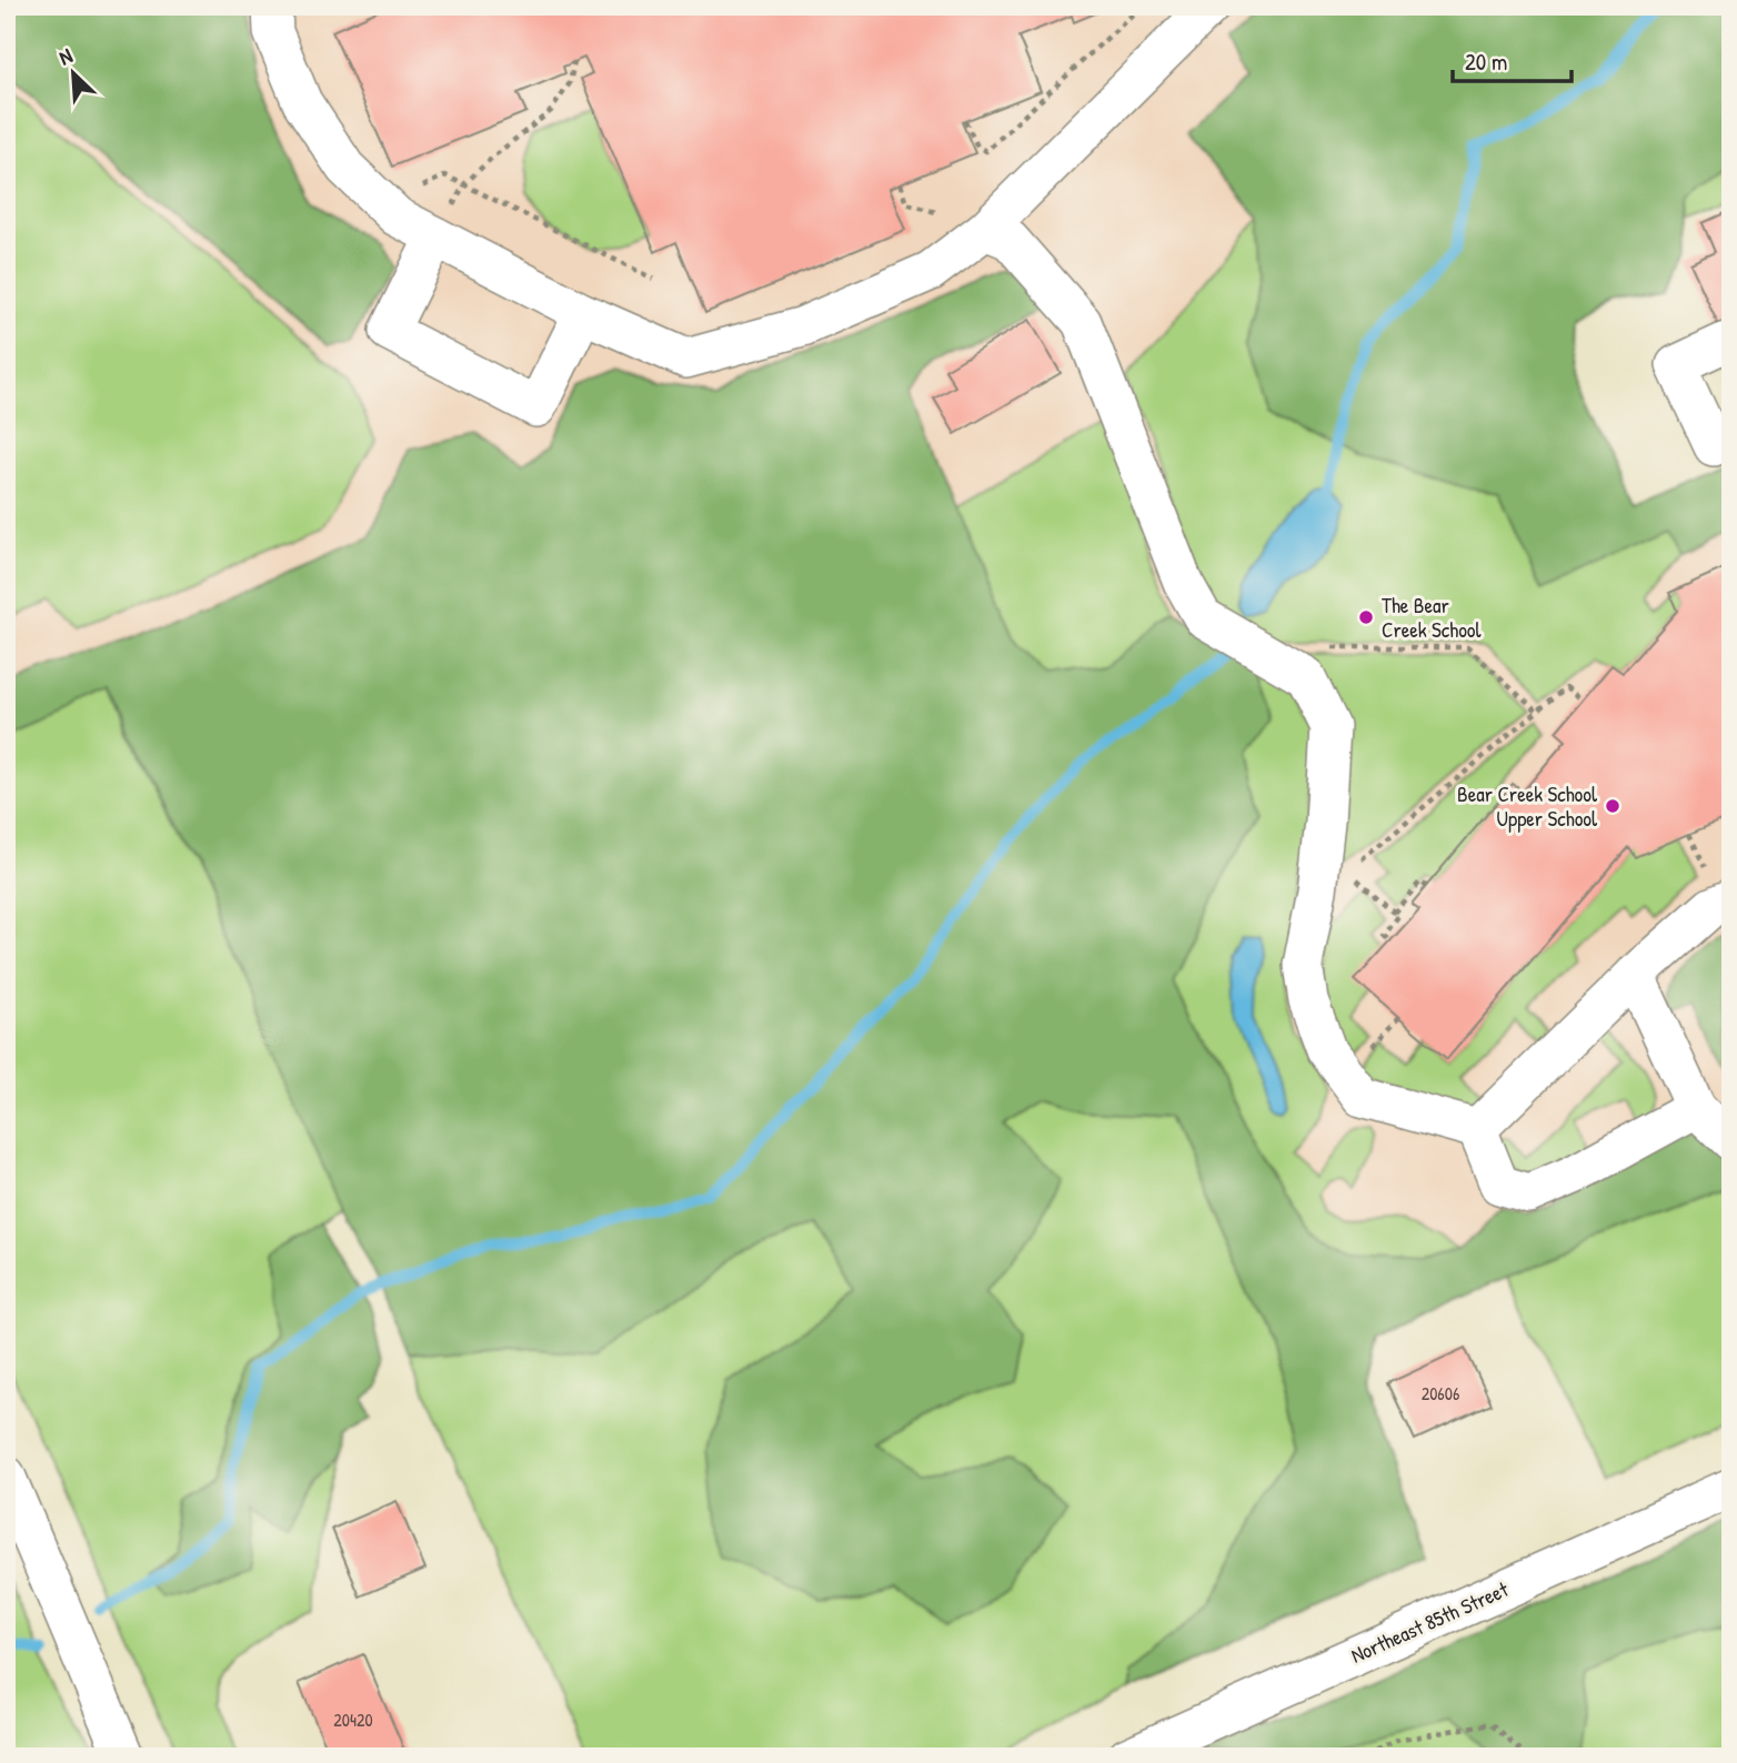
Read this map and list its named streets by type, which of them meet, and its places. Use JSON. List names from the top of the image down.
{
  "streets": {
    "street": ["Northeast 85th Street"]
  },
  "places": ["The Bear Creek School", "Bear Creek School Upper School"],
  "house_numbers": ["20606", "20420"],
  "scale_bar": "20 m",
  "north": "top left"
}
